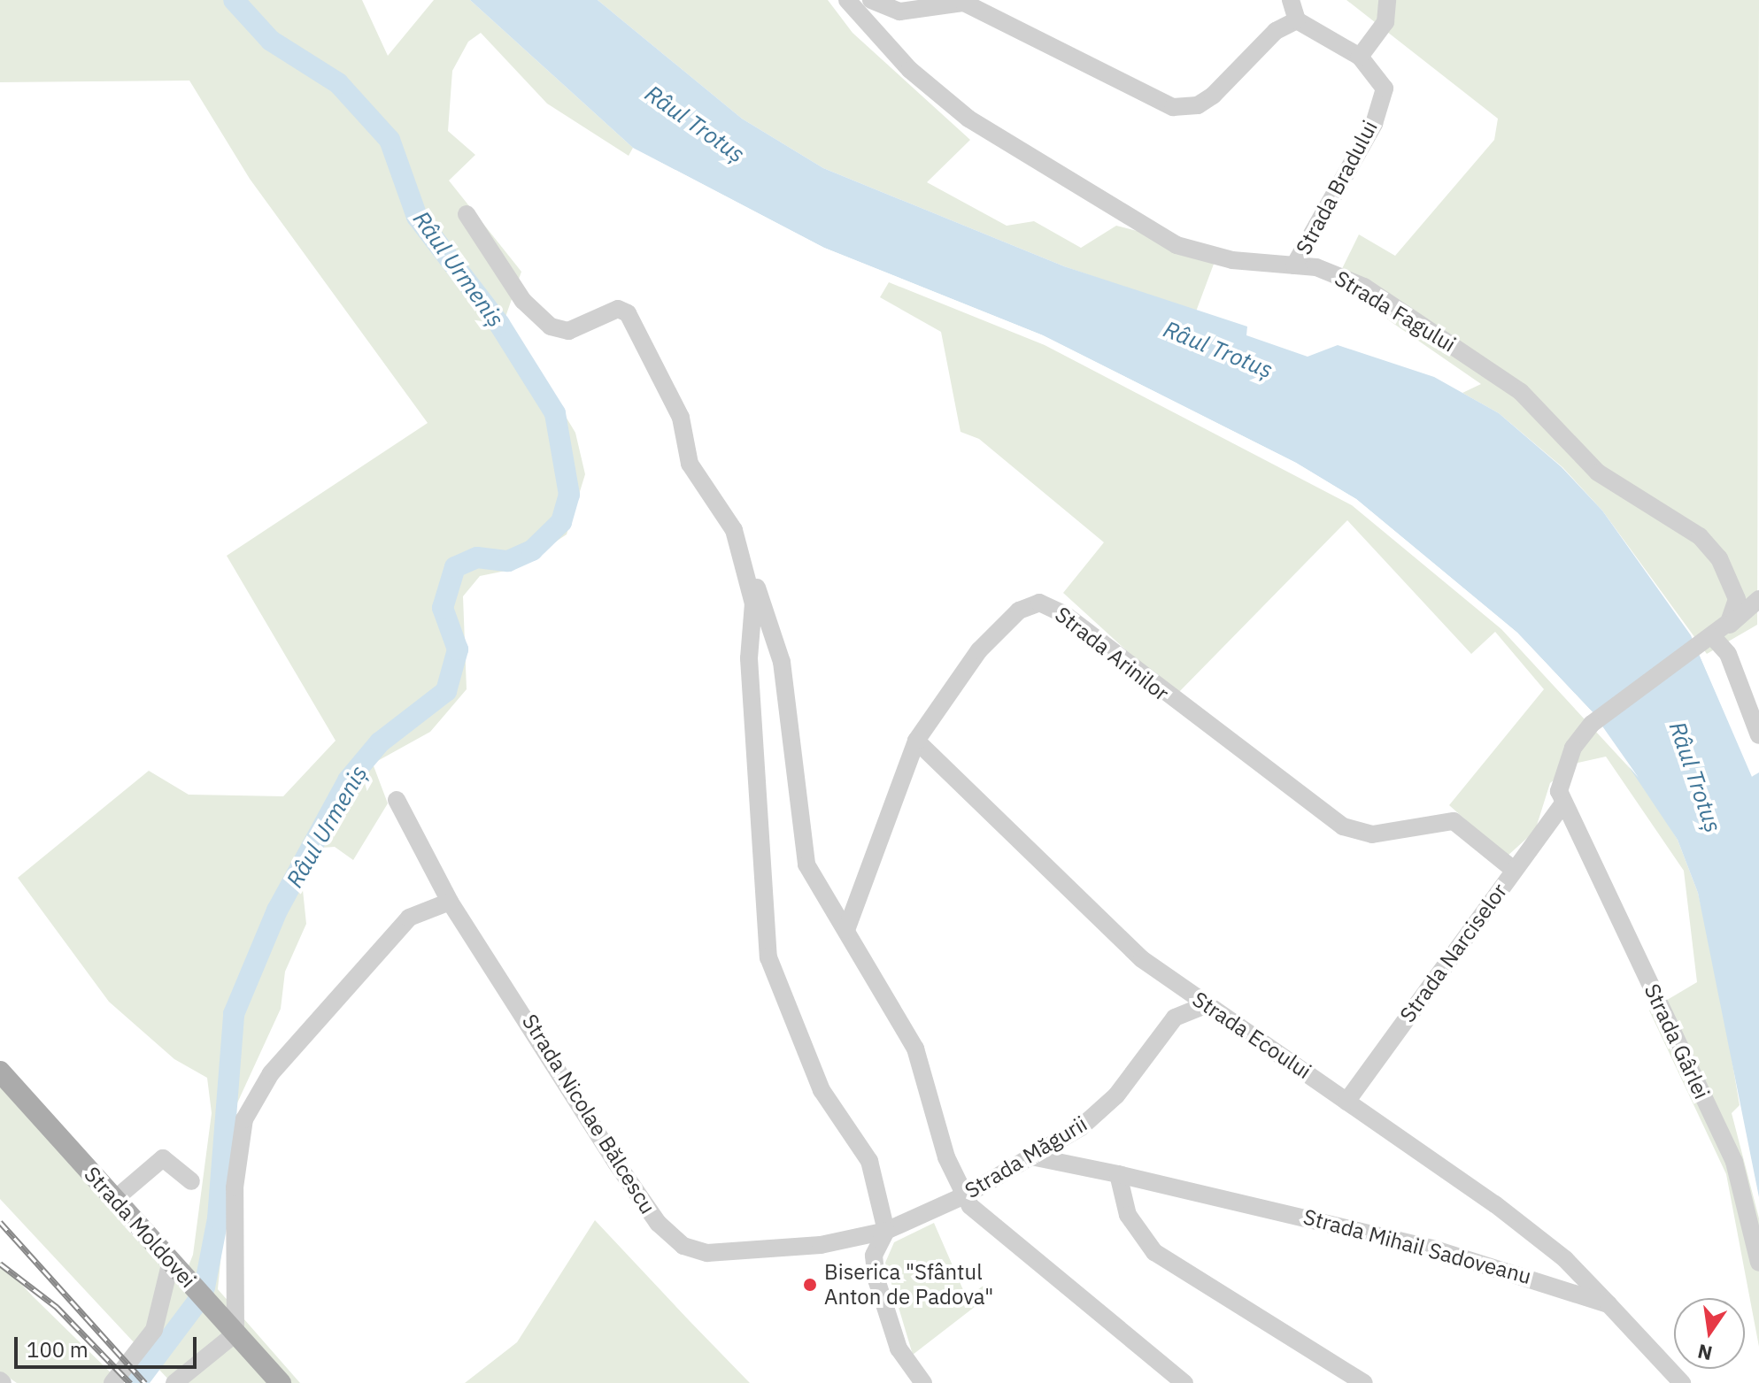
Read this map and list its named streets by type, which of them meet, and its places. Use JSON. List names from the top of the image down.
{
  "streets": {
    "main road": ["Strada Moldovei"],
    "street": [
      "Strada Bradului",
      "Strada Fagului",
      "Strada Arinilor",
      "Strada Narciselor",
      "Strada Ecoului",
      "Strada Gârlei",
      "Strada Nicolae Bălcescu",
      "Strada Măgurii",
      "Strada Mihail Sadoveanu"
    ]
  },
  "crossings": [
    ["Strada Bradului", "Strada Fagului"],
    ["Strada Arinilor", "Strada Narciselor"],
    ["Strada Arinilor", "Strada Ecoului"],
    ["Strada Narciselor", "Strada Ecoului"],
    ["Strada Narciselor", "Strada Gârlei"],
    ["Strada Ecoului", "Strada Măgurii"],
    ["Strada Ecoului", "Strada Mihail Sadoveanu"],
    ["Strada Nicolae Bălcescu", "Strada Măgurii"],
    ["Strada Măgurii", "Strada Mihail Sadoveanu"]
  ],
  "water": ["Râul Trotuș", "Râul Urmeniș"],
  "places": ["Biserica \"Sfântul Anton de Padova\""],
  "scale_bar": "100 m",
  "north": "bottom"
}
